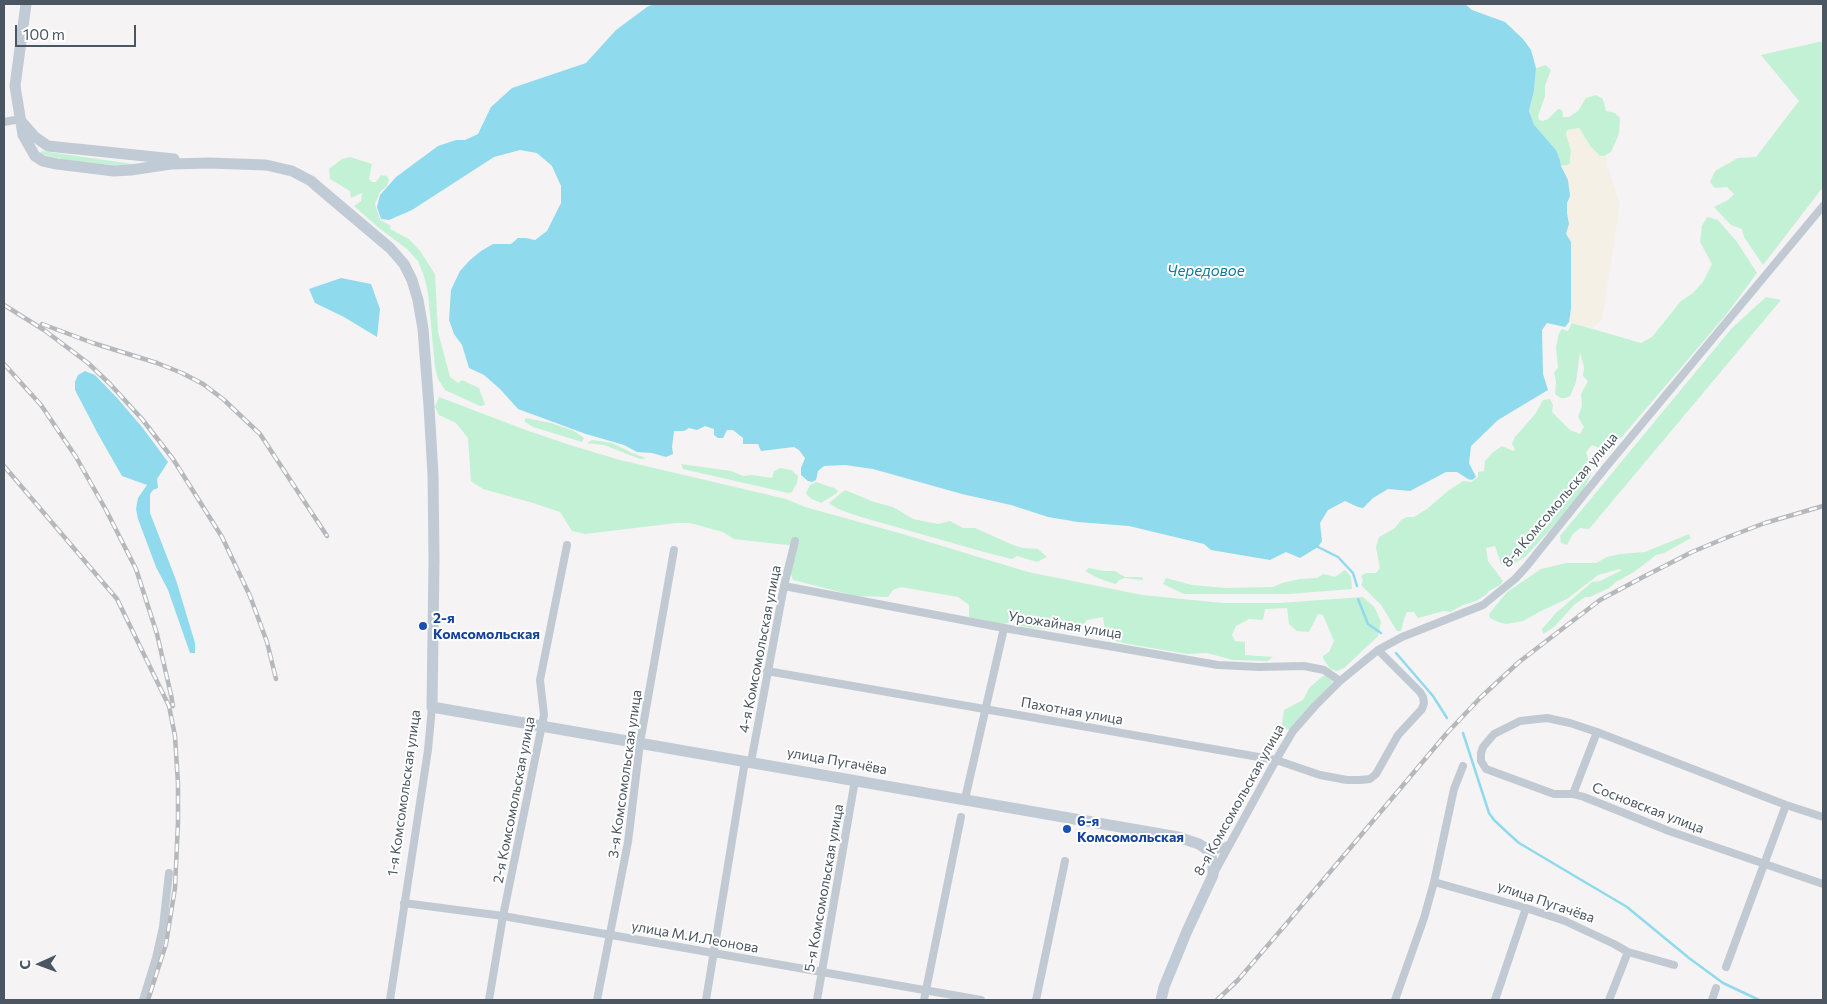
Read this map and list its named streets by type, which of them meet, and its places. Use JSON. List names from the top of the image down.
{
  "streets": {
    "main road": ["8-я Комсомольская улица", "улица Пугачёва", "1-я Комсомольская улица"],
    "street": [
      "Урожайная улица",
      "4-я Комсомольская улица",
      "Пахотная улица",
      "3-я Комсомольская улица",
      "2-я Комсомольская улица",
      "Сосновская улица",
      "5-я Комсомольская улица",
      "улица М.И.Леонова"
    ]
  },
  "crossings": [
    ["8-я Комсомольская улица", "Урожайная улица"],
    ["8-я Комсомольская улица", "Пахотная улица"],
    ["Урожайная улица", "4-я Комсомольская улица"],
    ["4-я Комсомольская улица", "Пахотная улица"],
    ["4-я Комсомольская улица", "улица Пугачёва"],
    ["4-я Комсомольская улица", "улица М.И.Леонова"],
    ["улица Пугачёва", "3-я Комсомольская улица"],
    ["улица Пугачёва", "1-я Комсомольская улица"],
    ["улица Пугачёва", "2-я Комсомольская улица"],
    ["улица Пугачёва", "5-я Комсомольская улица"],
    ["3-я Комсомольская улица", "улица М.И.Леонова"],
    ["1-я Комсомольская улица", "улица М.И.Леонова"],
    ["2-я Комсомольская улица", "улица М.И.Леонова"],
    ["5-я Комсомольская улица", "улица М.И.Леонова"]
  ],
  "water": ["Чередовое"],
  "places": ["2-я Комсомольская", "6-я Комсомольская"],
  "scale_bar": "100 m",
  "north": "left"
}
